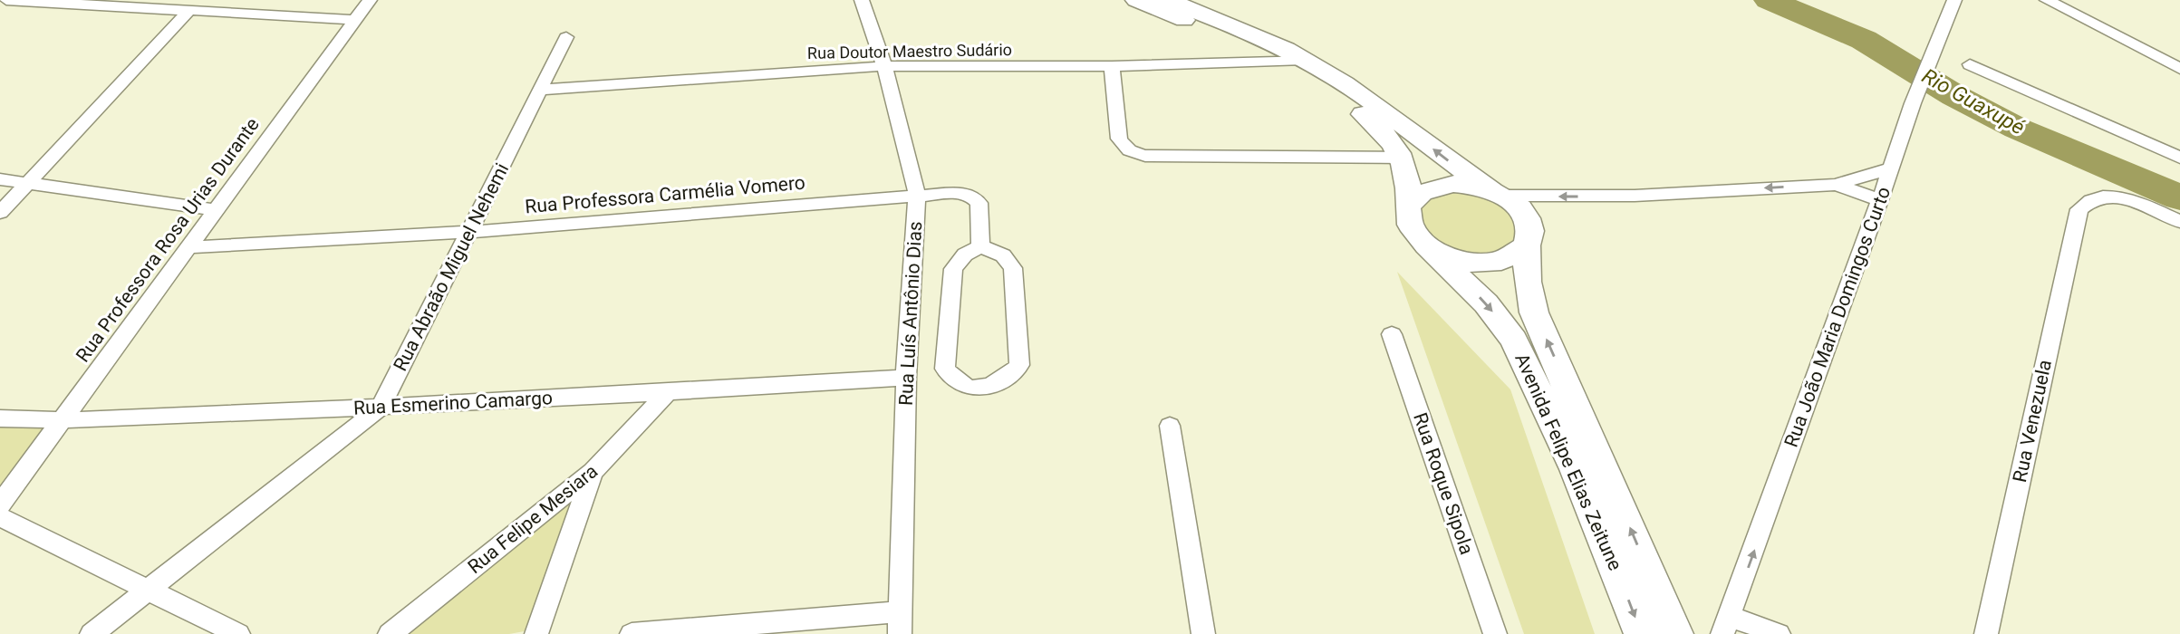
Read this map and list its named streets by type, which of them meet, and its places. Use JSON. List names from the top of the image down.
{
  "streets": {
    "main road": ["Avenida Felipe Elias Zeitune"],
    "street": [
      "Rua Doutor Maestro Sudário",
      "Rua Professora Carmélia Vomero",
      "Rua Professora Rosa Urias Durante",
      "Rua Abraão Miguel Nehemi",
      "Rua Luís Antônio Dias",
      "Rua João Maria Domingos Curto",
      "Rua Esmerino Camargo",
      "Rua Venezuela",
      "Rua Roque Sipola",
      "Rua Felipe Mesiara"
    ]
  },
  "crossings": [
    ["Rua Doutor Maestro Sudário", "Rua Abraão Miguel Nehemi"],
    ["Rua Doutor Maestro Sudário", "Rua Luís Antônio Dias"],
    ["Rua Professora Carmélia Vomero", "Rua Professora Rosa Urias Durante"],
    ["Rua Professora Carmélia Vomero", "Rua Abraão Miguel Nehemi"],
    ["Rua Professora Carmélia Vomero", "Rua Luís Antônio Dias"],
    ["Rua Professora Rosa Urias Durante", "Rua Esmerino Camargo"],
    ["Rua Abraão Miguel Nehemi", "Rua Esmerino Camargo"],
    ["Rua Luís Antônio Dias", "Rua Esmerino Camargo"],
    ["Rua Esmerino Camargo", "Rua Felipe Mesiara"]
  ],
  "one_way": ["Rua João Maria Domingos Curto"],
  "water": ["Rio Guaxupé"]
}
